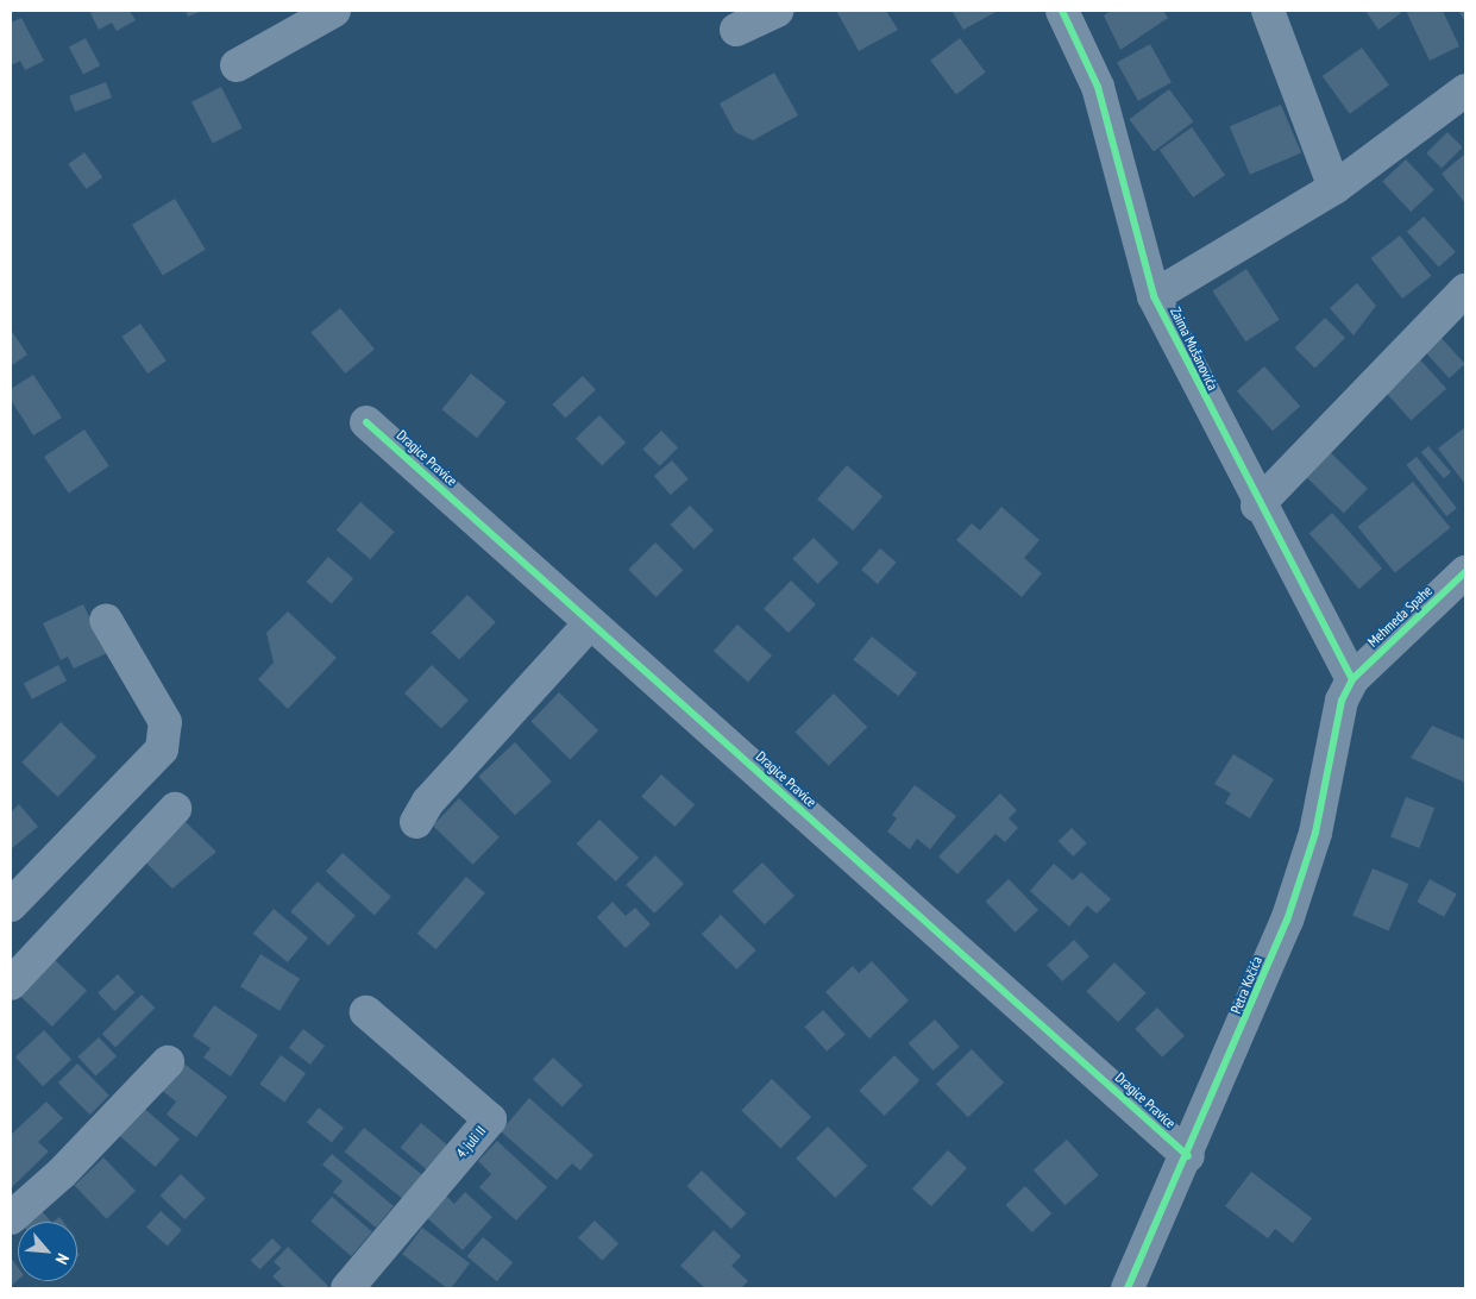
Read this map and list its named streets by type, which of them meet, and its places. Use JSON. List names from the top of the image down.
{
  "streets": {
    "street": [
      "Zaima Mušanovića",
      "Dragice Pravice",
      "Mehmeda Spahe",
      "Petra Kočića",
      "4. juli II"
    ]
  },
  "crossings": [
    ["Zaima Mušanovića", "Mehmeda Spahe"],
    ["Zaima Mušanovića", "Petra Kočića"],
    ["Dragice Pravice", "Petra Kočića"],
    ["Mehmeda Spahe", "Petra Kočića"]
  ],
  "north": "bottom right"
}
